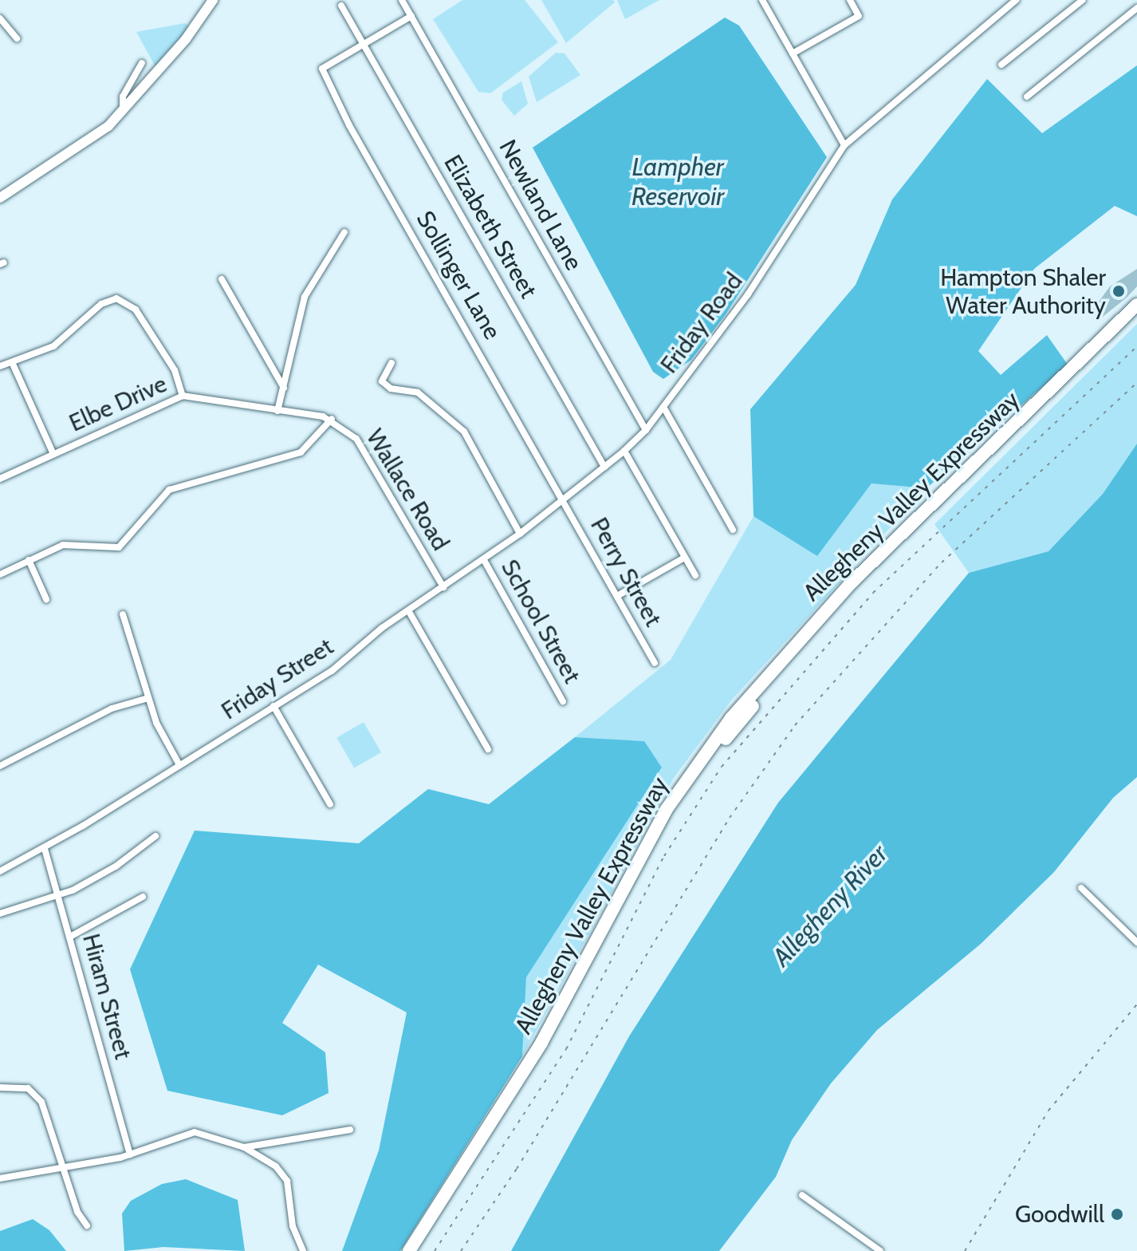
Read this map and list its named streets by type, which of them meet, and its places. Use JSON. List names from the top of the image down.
{
  "streets": {
    "highway": ["Allegheny Valley Expressway"],
    "street": [
      "Newland Lane",
      "Elizabeth Street",
      "Sollinger Lane",
      "Friday Road",
      "Elbe Drive",
      "Wallace Road",
      "Perry Street",
      "School Street",
      "Friday Street",
      "Hiram Street"
    ]
  },
  "crossings": [
    ["Newland Lane", "Friday Road"],
    ["Elizabeth Street", "Sollinger Lane"],
    ["Elizabeth Street", "Friday Road"],
    ["Sollinger Lane", "Friday Road"],
    ["Sollinger Lane", "Perry Street"],
    ["Sollinger Lane", "Friday Street"],
    ["Friday Road", "Perry Street"],
    ["Friday Road", "Friday Street"],
    ["Elbe Drive", "Wallace Road"],
    ["Wallace Road", "Friday Street"],
    ["Perry Street", "Friday Street"],
    ["School Street", "Friday Street"],
    ["Friday Street", "Hiram Street"]
  ],
  "water": ["Lampher Reservoir", "Allegheny River"],
  "places": ["Hampton Shaler Water Authority", "Goodwill"]
}
